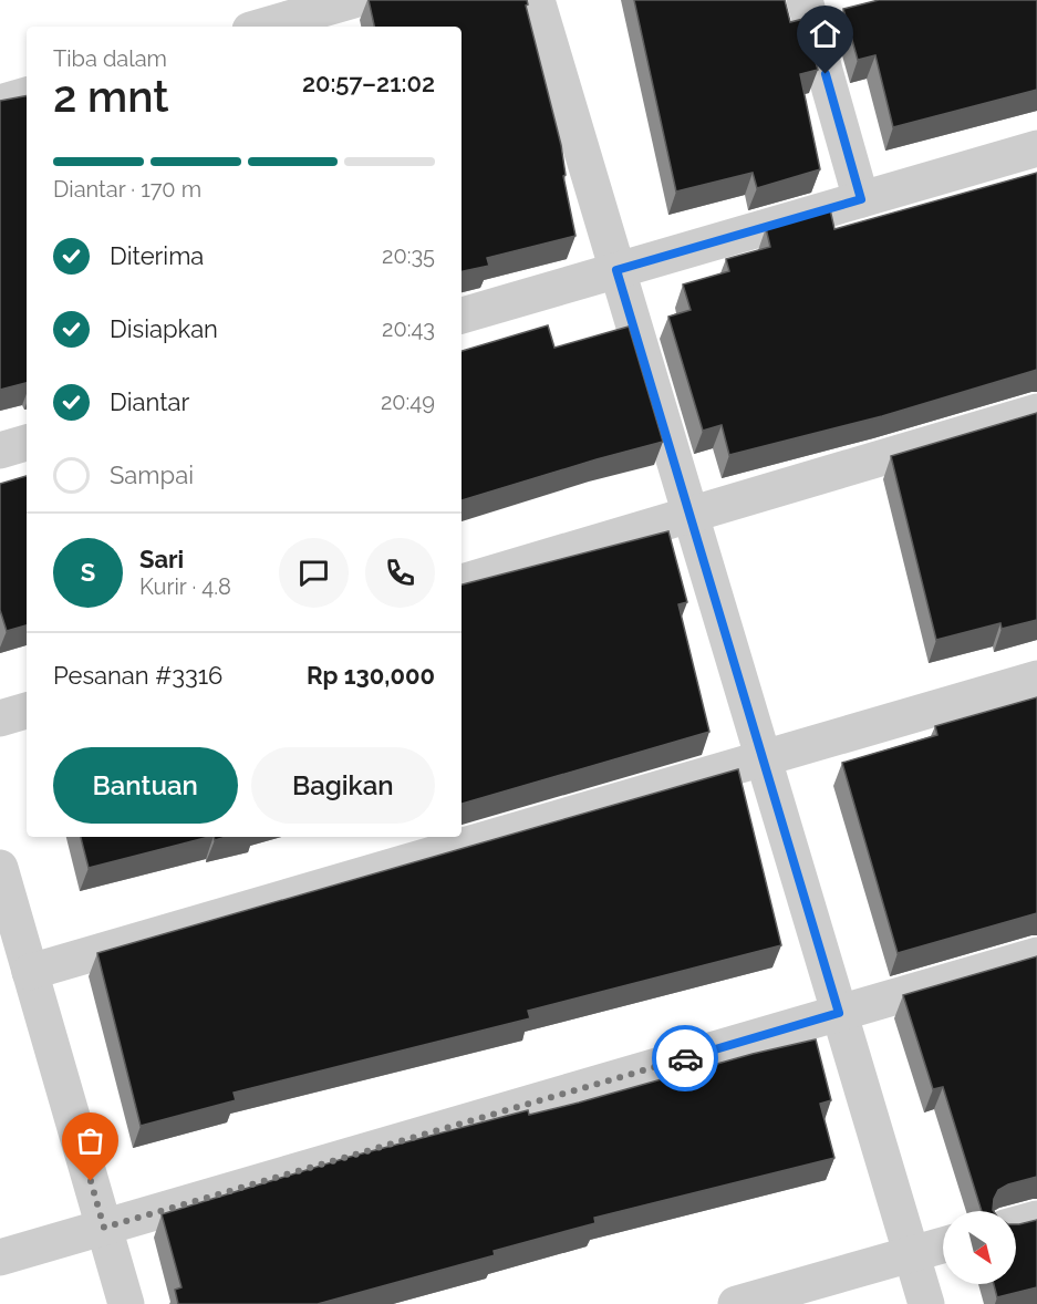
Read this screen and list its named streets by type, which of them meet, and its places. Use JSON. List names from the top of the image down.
{
  "north": "bottom right",
  "page": {
    "heading": ["2 mnt", "Tiba dalam", "20:57–21:02"],
    "panel": [
      "Sari",
      "Kurir · 4.8",
      "Pesanan #3316",
      "Rp 130,000"
    ],
    "bar": "Diantar · 170 m",
    "list": [
      ["Diterima", "20:35"],
      ["Disiapkan", "20:43"],
      ["Diantar", "20:49"],
      "Sampai"
    ],
    "round": "S",
    "buttons": ["Bantuan", "Bagikan"]
  }
}
